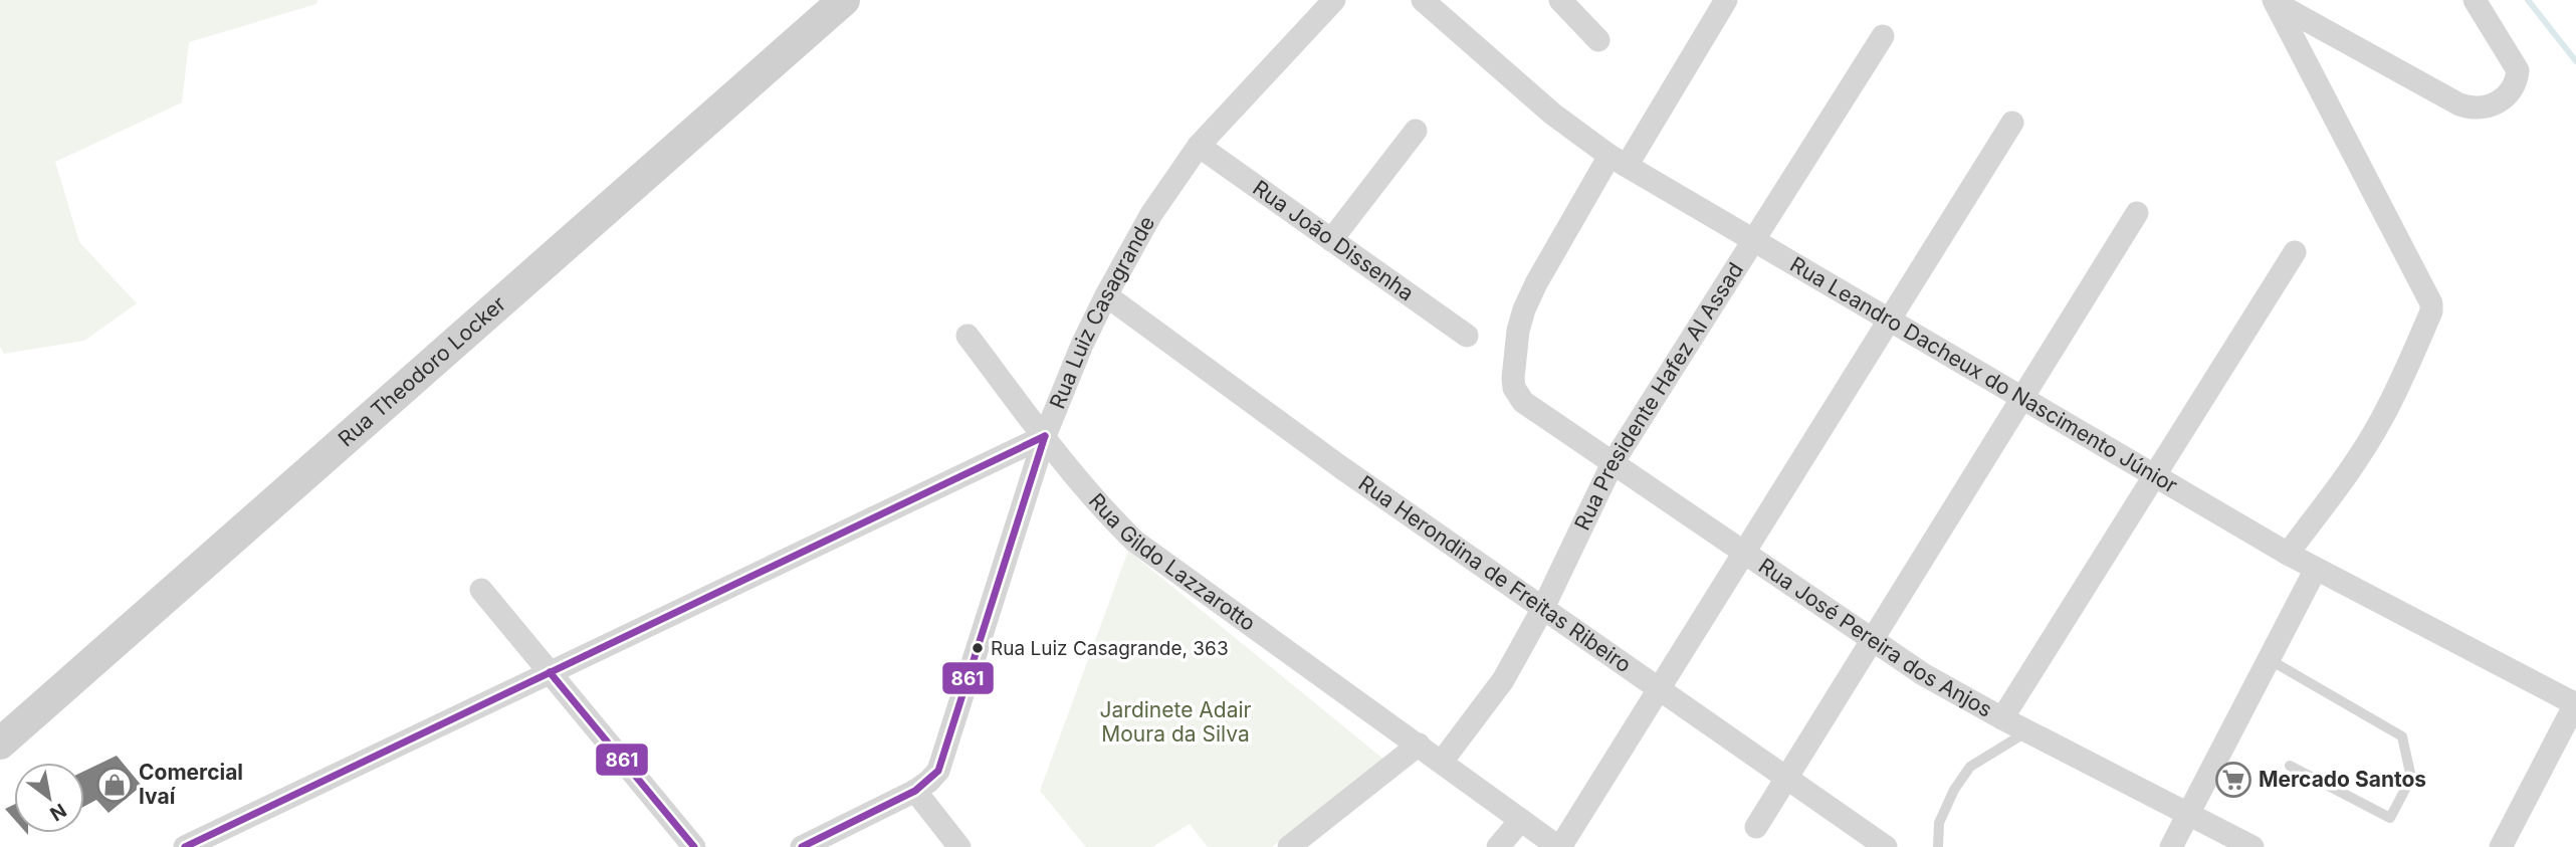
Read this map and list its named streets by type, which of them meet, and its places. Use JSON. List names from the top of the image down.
{
  "streets": {
    "main road": ["Rua Theodoro Locker"],
    "street": [
      "Rua João Dissenha",
      "Rua Luiz Casagrande",
      "Rua Leandro Dacheux do Nascimento Júnior",
      "Rua Presidente Hafez Al Assad",
      "Rua Gildo Lazzarotto",
      "Rua Herondina de Freitas Ribeiro",
      "Rua José Pereira dos Anjos"
    ]
  },
  "crossings": [
    ["Rua João Dissenha", "Rua Luiz Casagrande"],
    ["Rua Luiz Casagrande", "Rua Gildo Lazzarotto"],
    ["Rua Luiz Casagrande", "Rua Herondina de Freitas Ribeiro"],
    ["Rua Leandro Dacheux do Nascimento Júnior", "Rua Presidente Hafez Al Assad"],
    ["Rua Leandro Dacheux do Nascimento Júnior", "Rua José Pereira dos Anjos"],
    ["Rua Presidente Hafez Al Assad", "Rua Gildo Lazzarotto"],
    ["Rua Presidente Hafez Al Assad", "Rua Herondina de Freitas Ribeiro"],
    ["Rua Presidente Hafez Al Assad", "Rua José Pereira dos Anjos"]
  ],
  "parks": ["Jardinete Adair Moura da Silva"],
  "places": {
    "other": ["Rua Luiz Casagrande, 363"],
    "supermarket": ["Mercado Santos"],
    "shop": ["Comercial Ivaí"]
  },
  "lines": ["transit line 861"],
  "north": "bottom right"
}
